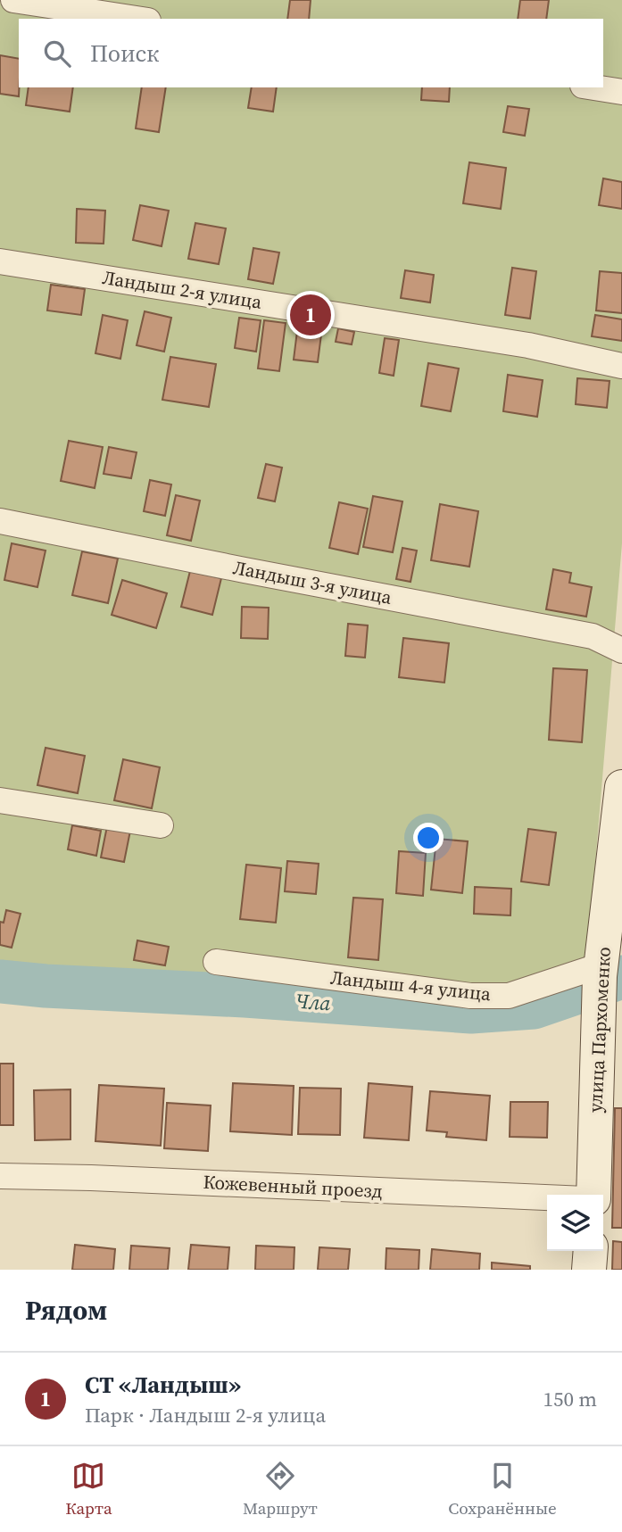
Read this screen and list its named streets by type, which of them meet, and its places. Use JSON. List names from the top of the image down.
{
  "streets": {
    "street": [
      "Ландыш 2-я улица",
      "Ландыш 3-я улица",
      "Ландыш 4-я улица",
      "улица Пархоменко",
      "Кожевенный проезд"
    ]
  },
  "crossings": [
    ["Ландыш 4-я улица", "улица Пархоменко"]
  ],
  "water": ["Чла"],
  "page": {
    "search": "Поиск",
    "pins": "1",
    "heading": "Рядом",
    "list": [
      {
        "mark": "1",
        "name": "СТ «Ландыш»",
        "note": "Парк · Ландыш 2-я улица",
        "value": "150 m"
      }
    ],
    "nav": ["Карта", "Маршрут", "Сохранённые"]
  }
}
